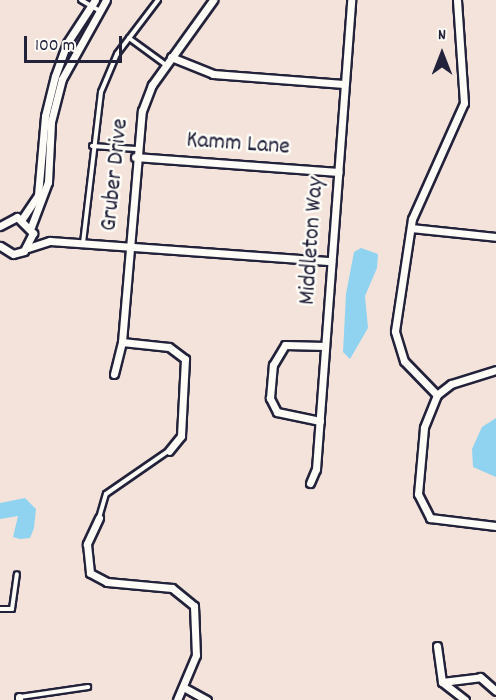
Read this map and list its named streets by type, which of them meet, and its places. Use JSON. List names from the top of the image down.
{
  "streets": {
    "street": ["Kamm Lane", "Gruber Drive", "Middleton Way"]
  },
  "crossings": [
    ["Kamm Lane", "Gruber Drive"],
    ["Kamm Lane", "Middleton Way"]
  ],
  "scale_bar": "100 m",
  "north": "top"
}
